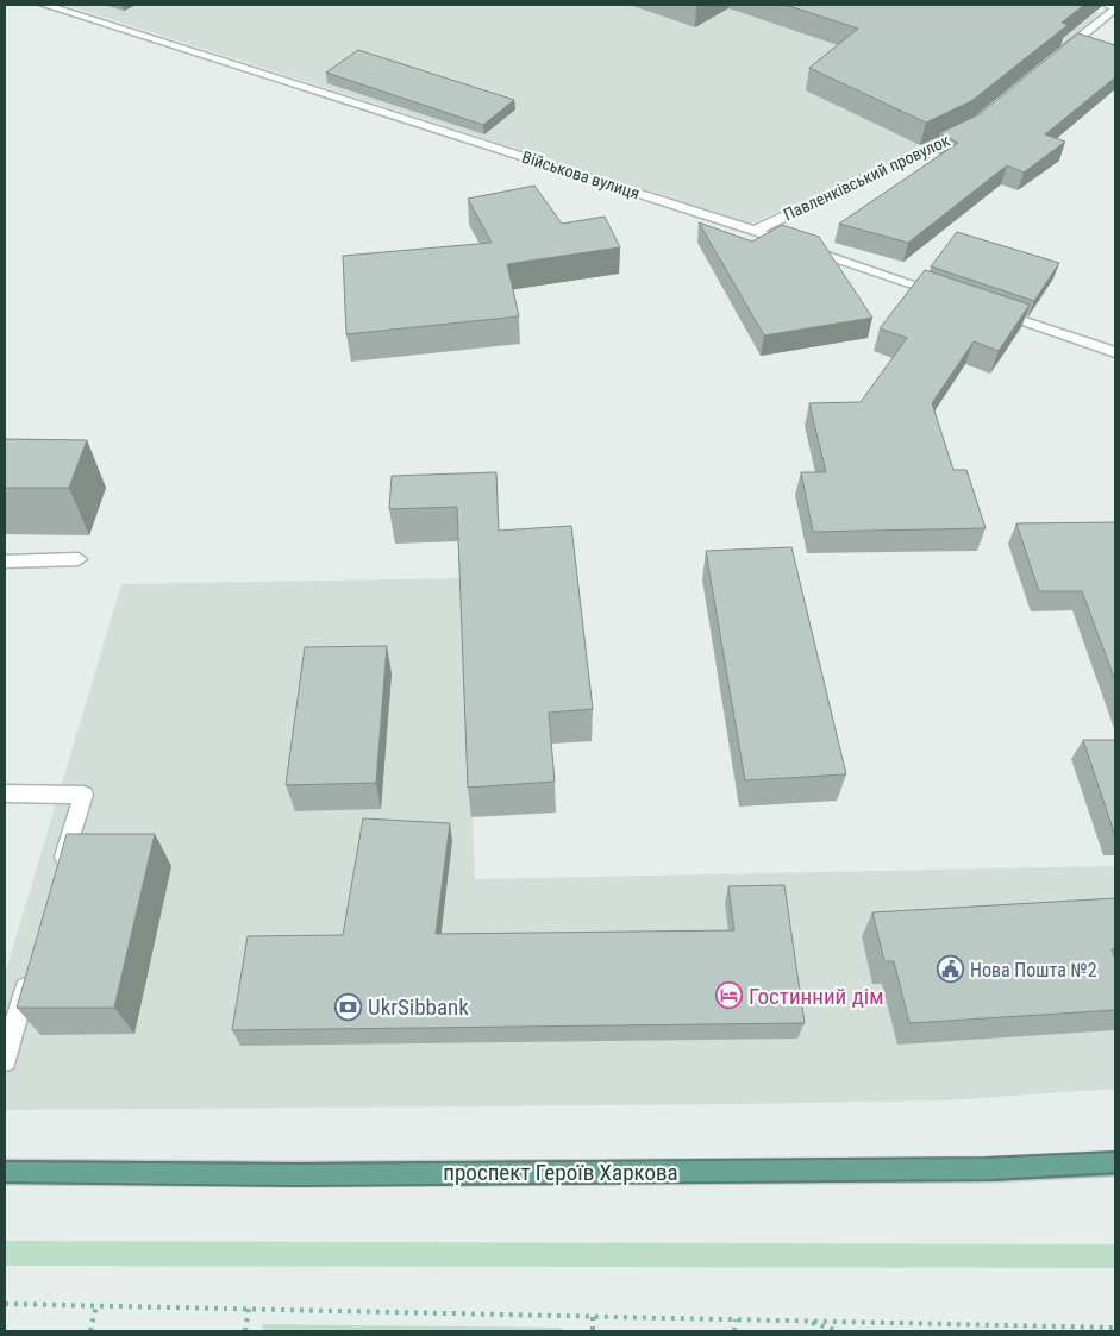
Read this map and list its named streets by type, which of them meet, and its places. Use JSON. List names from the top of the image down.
{
  "streets": {
    "main road": ["проспект Героїв Харкова"],
    "street": ["Військова вулиця", "Павленківський провулок"]
  },
  "crossings": [
    ["Військова вулиця", "Павленківський провулок"]
  ],
  "places": {
    "public building": ["Нова Пошта №2"],
    "hotel": ["Гостинний дім"],
    "bank": ["UkrSibbank"]
  }
}
